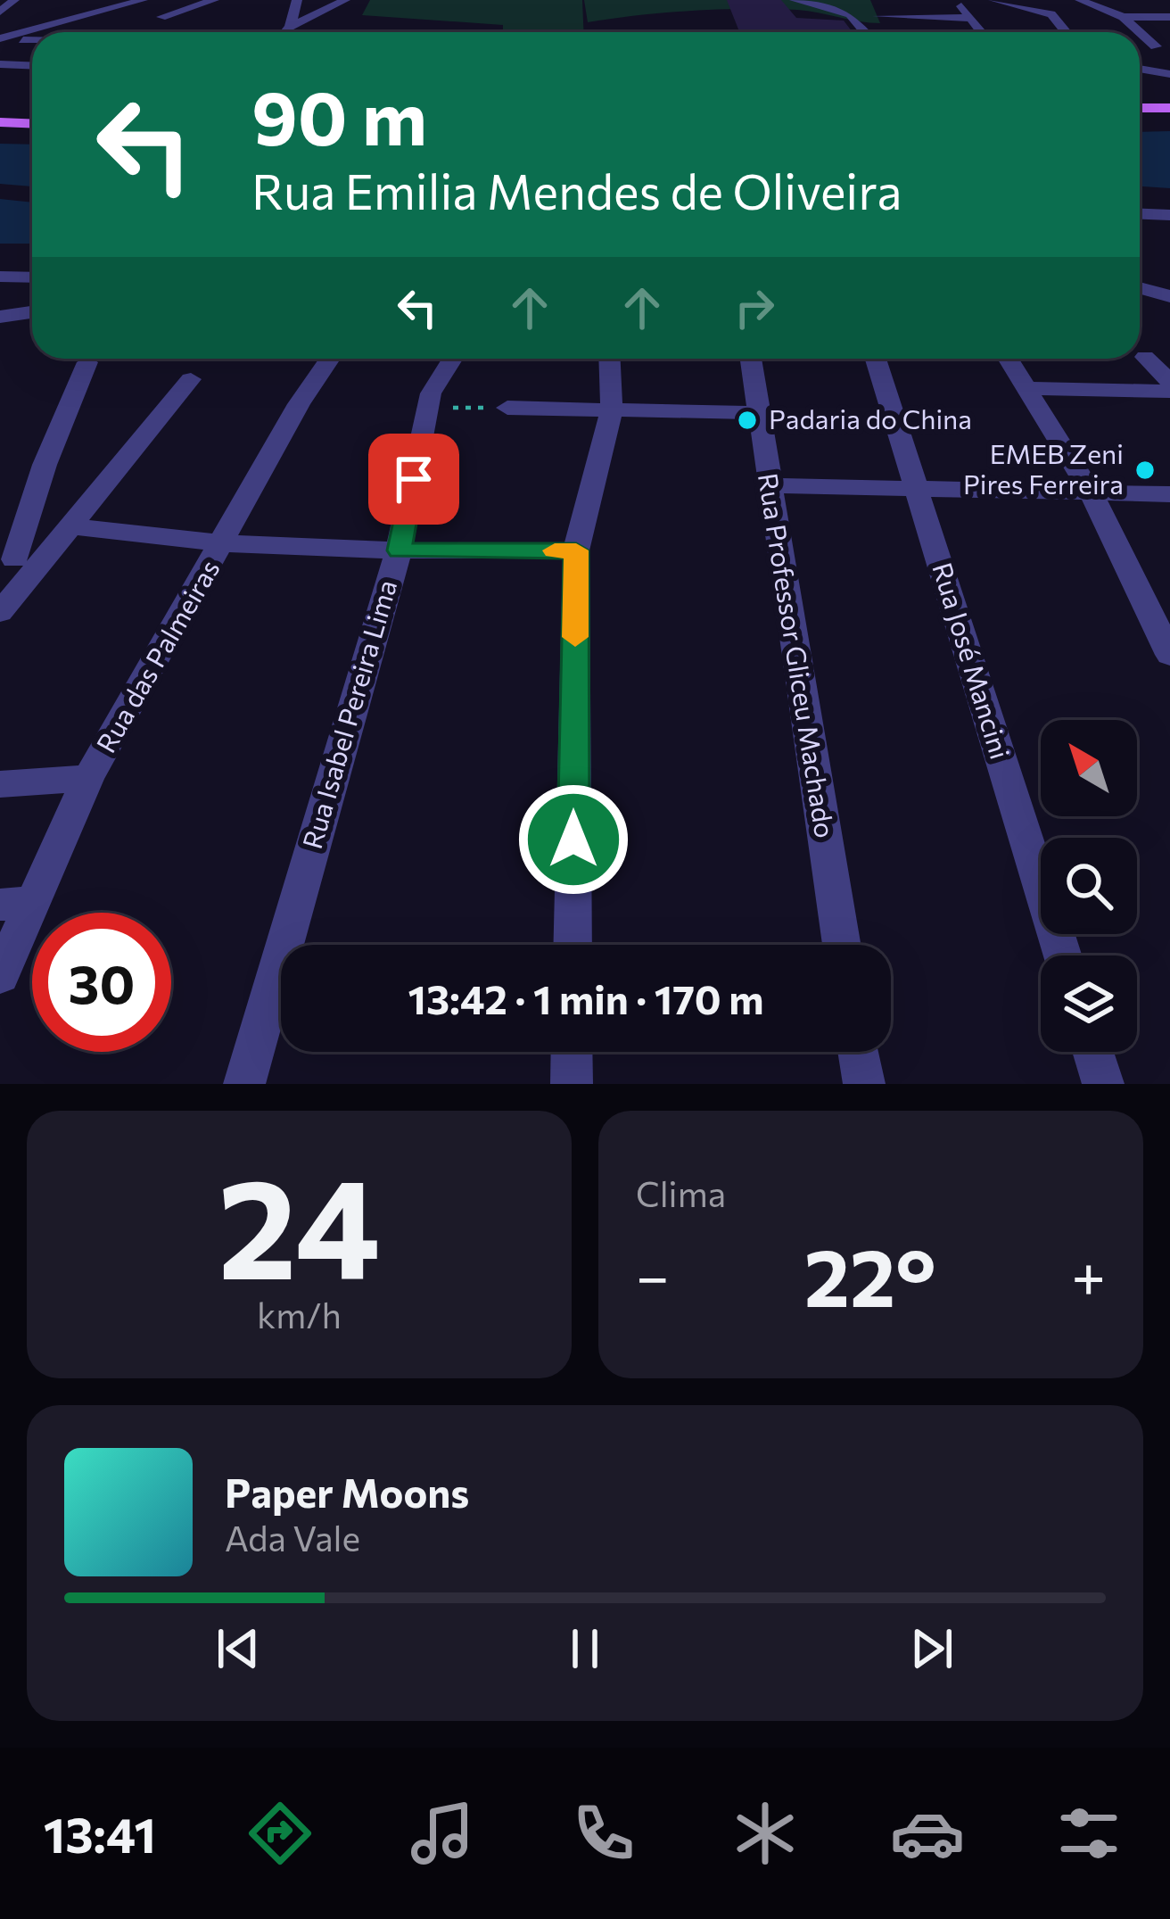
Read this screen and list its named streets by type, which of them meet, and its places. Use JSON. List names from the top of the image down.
{
  "streets": {
    "street": [
      "Rua Professor Gliceu Machado",
      "Rua das Palmeiras",
      "Rua José Mancini",
      "Rua Isabel Pereira Lima"
    ]
  },
  "places": ["Padaria do China", "EMEB Zeni Pires Ferreira"],
  "north": "top left",
  "page": {
    "turn": ["90 m", "Rua Emilia Mendes de Oliveira"],
    "limit": "30",
    "trip": "13:42 · 1 min · 170 m",
    "tile": [
      ["24", "km/h"],
      "Clima"
    ],
    "heat": ["−", "22°", "+"],
    "song": ["Paper Moons", "Ada Vale"],
    "tabs": "13:41"
  }
}
